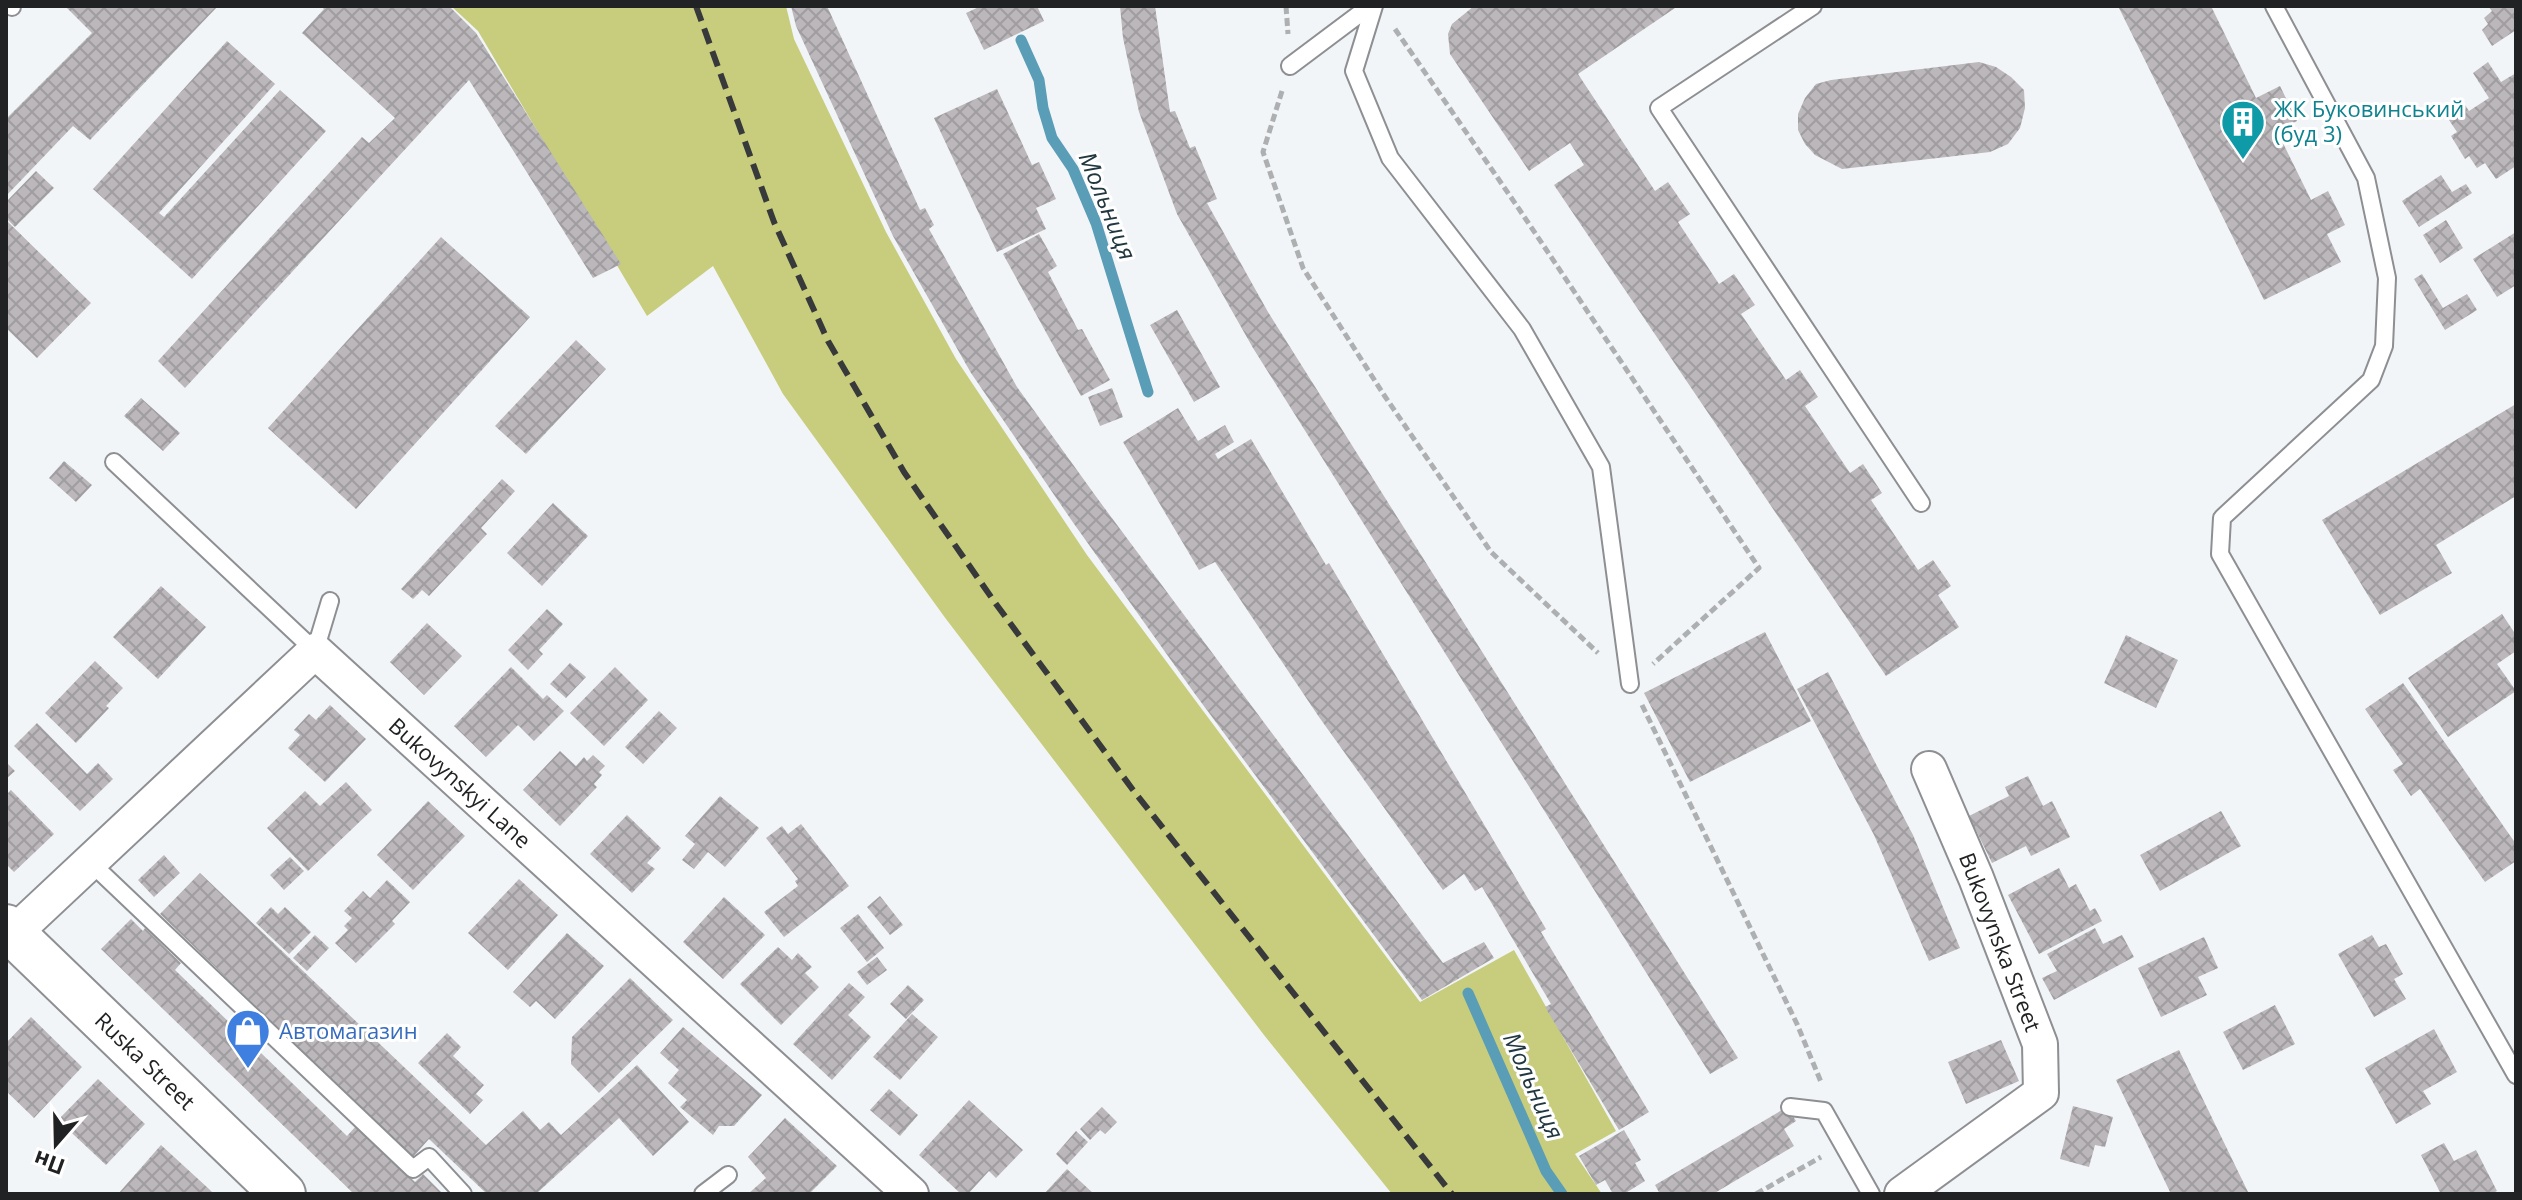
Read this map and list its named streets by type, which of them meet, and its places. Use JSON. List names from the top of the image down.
{
  "streets": {
    "main road": ["Ruska Street"],
    "street": ["Bukovynskyi Lane", "Bukovynska Street"]
  },
  "water": ["Мольниця"],
  "places": {
    "building": ["ЖК Буковинський (буд 3)"],
    "shop": ["Автомагазин"]
  },
  "north": "bottom"
}
